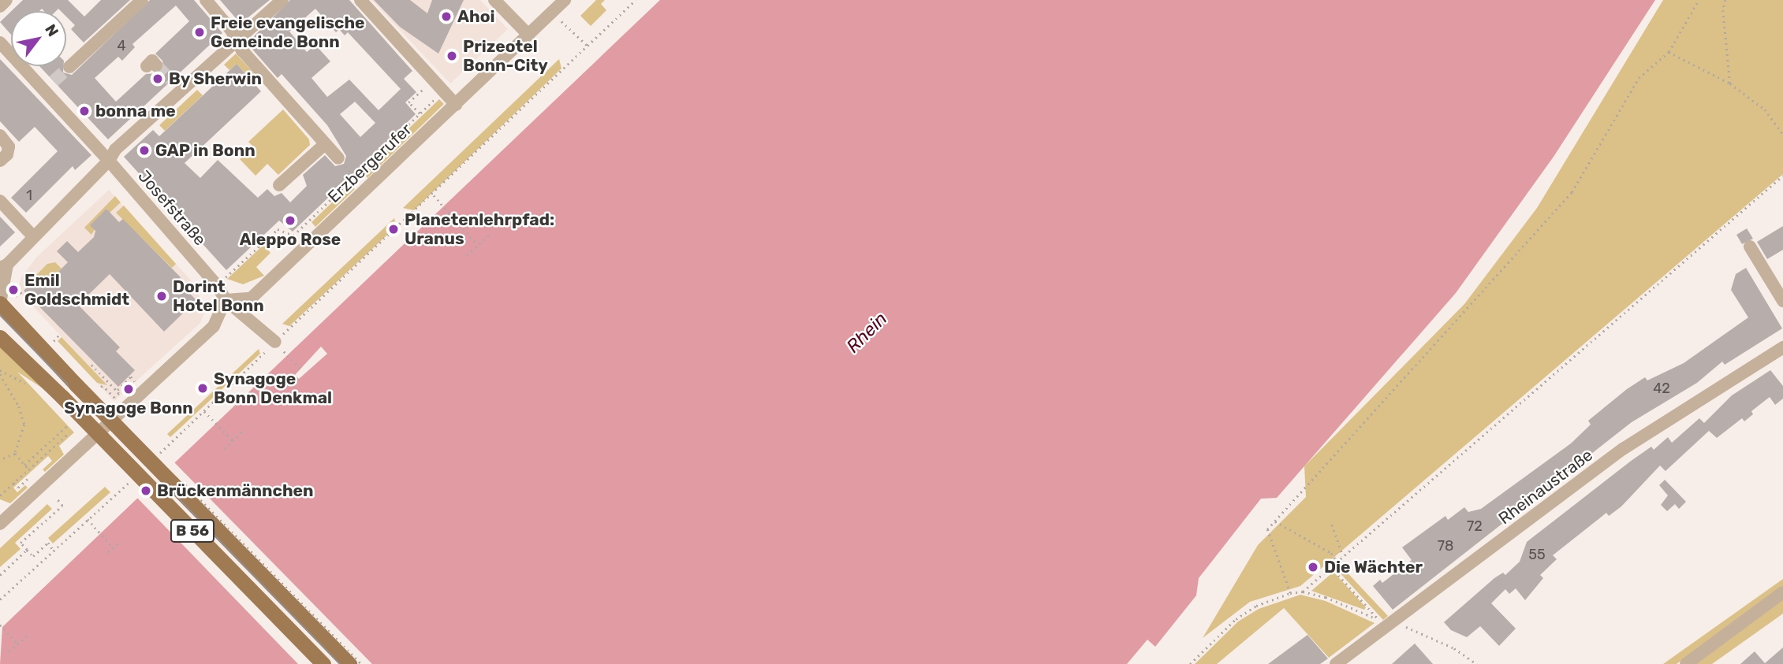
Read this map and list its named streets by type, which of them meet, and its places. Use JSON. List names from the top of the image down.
{
  "streets": {
    "main road": ["B 56"],
    "street": ["Erzbergerufer", "Josefstraße", "Rheinaustraße"]
  },
  "crossings": [
    ["Erzbergerufer", "Josefstraße"]
  ],
  "water": ["Rhein"],
  "places": [
    "Ahoi",
    "Freie evangelische Gemeinde Bonn",
    "Prizeotel Bonn-City",
    "By Sherwin",
    "bonna me",
    "GAP in Bonn",
    "Aleppo Rose",
    "Planetenlehrpfad: Uranus",
    "Emil Goldschmidt",
    "Dorint Hotel Bonn",
    "Synagoge Bonn Denkmal",
    "Synagoge Bonn",
    "Brückenmännchen",
    "Die Wächter"
  ],
  "house_numbers": [
    "4",
    "1",
    "42",
    "72",
    "78",
    "55"
  ],
  "north": "top right"
}
